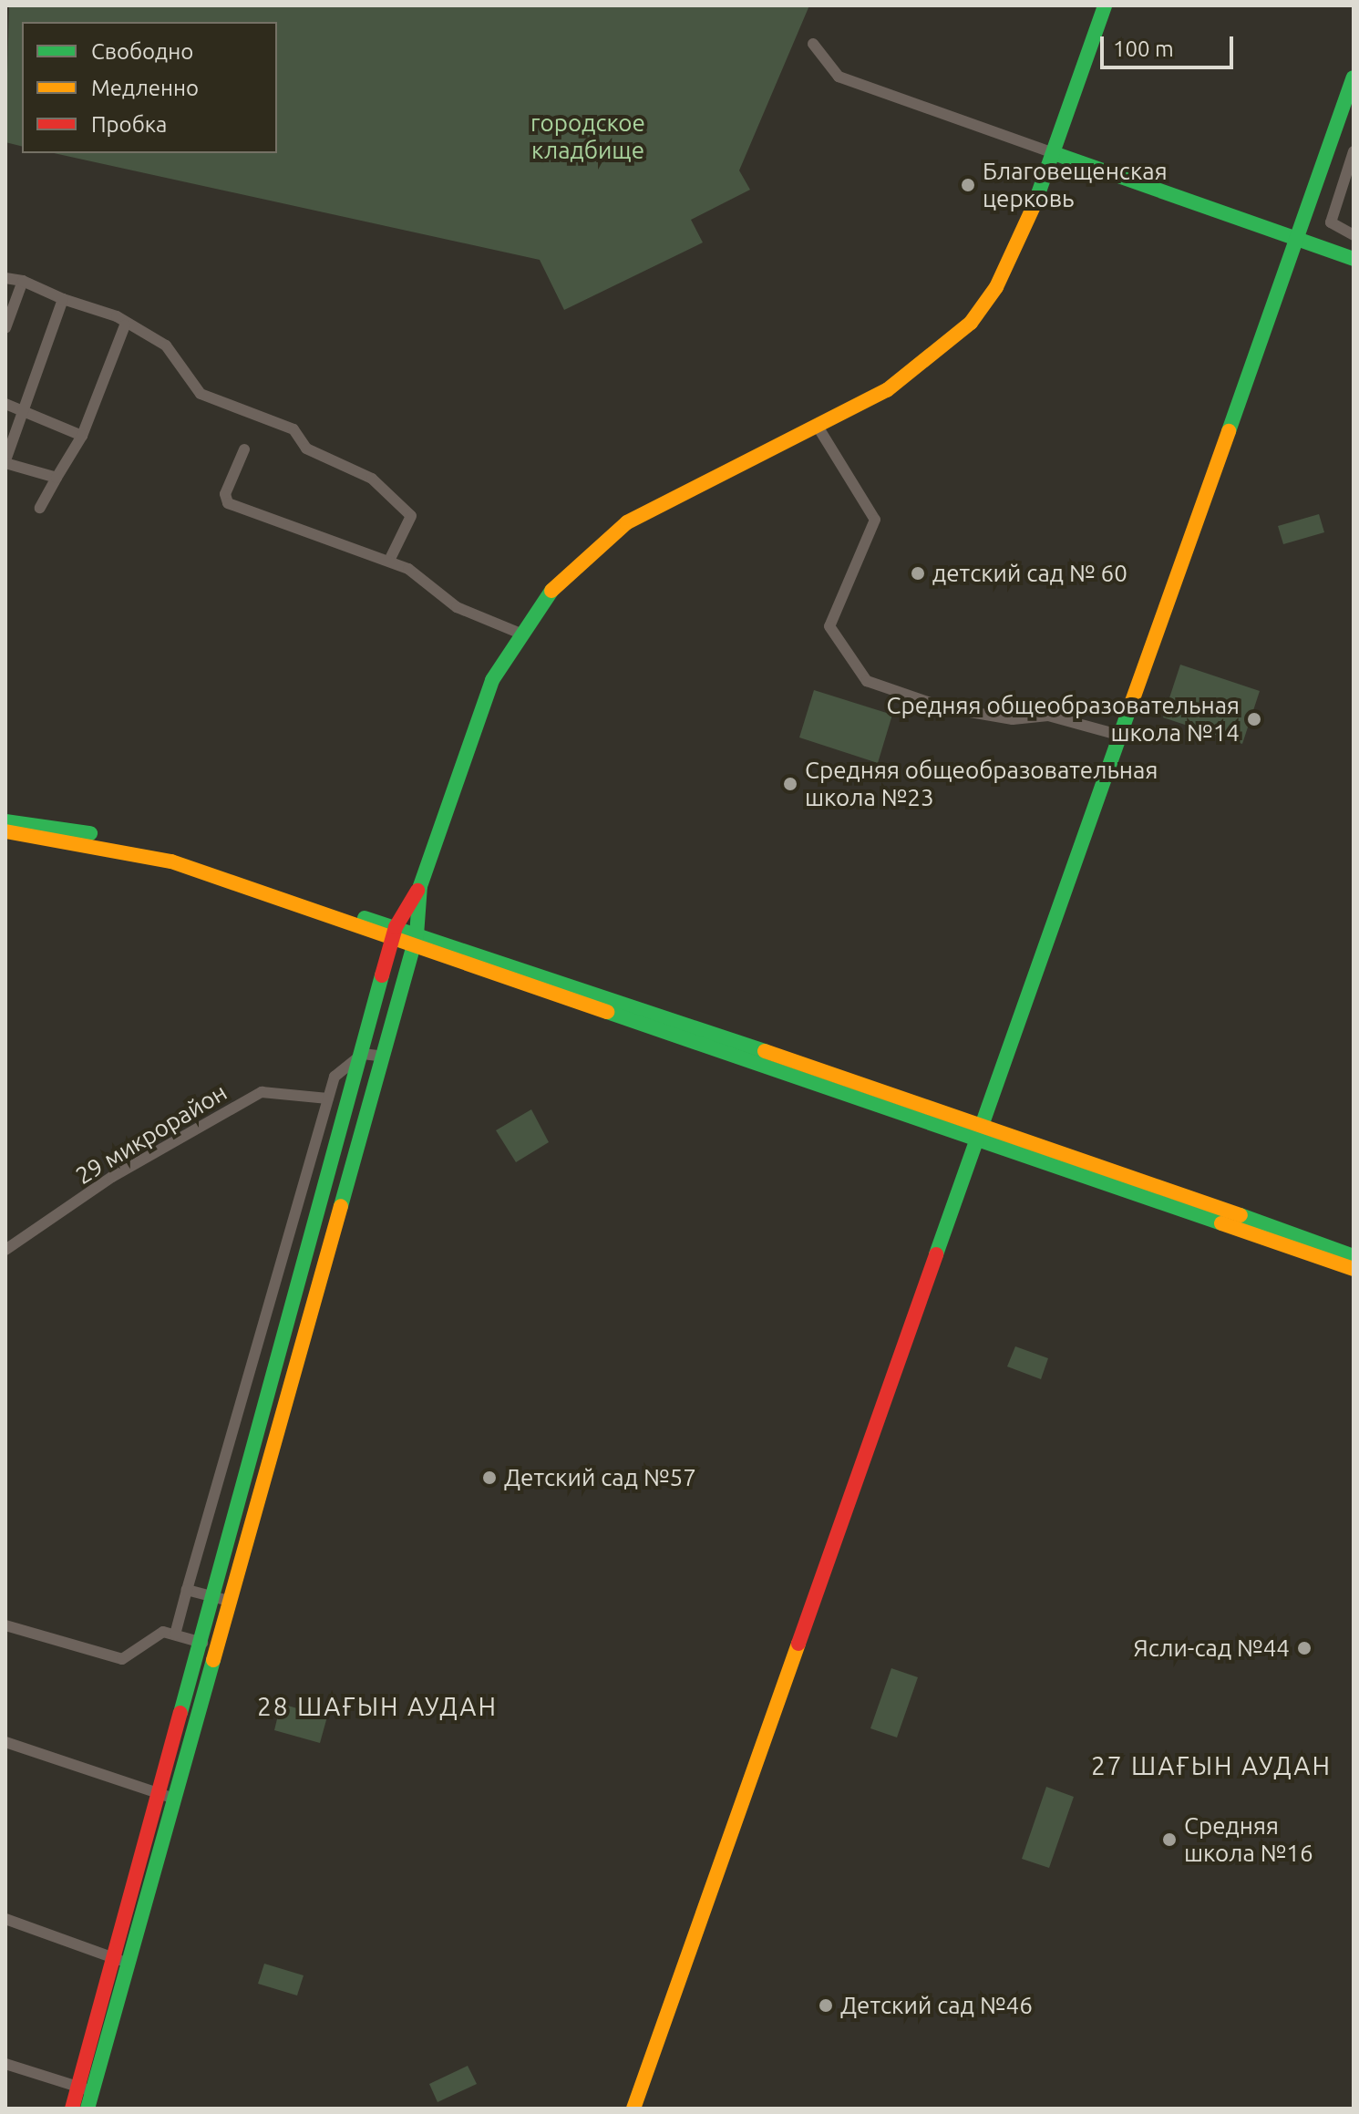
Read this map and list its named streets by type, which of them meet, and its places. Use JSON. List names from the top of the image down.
{
  "streets": {
    "street": ["29 микрорайон"]
  },
  "districts": ["28 ШАҒЫН АУДАН", "27 ШАҒЫН АУДАН"],
  "parks": ["городское кладбище"],
  "places": [
    "Благовещенская церковь",
    "детский сад № 60",
    "Cредняя общеобразовательная школа №14",
    "Средняя общеобразовательная школа №23",
    "Детский сад №57",
    "Ясли-сад №44",
    "Средняя школа №16",
    "Детский сад №46"
  ],
  "legend": ["Свободно", "Медленно", "Пробка"],
  "scale_bar": "100 m"
}
